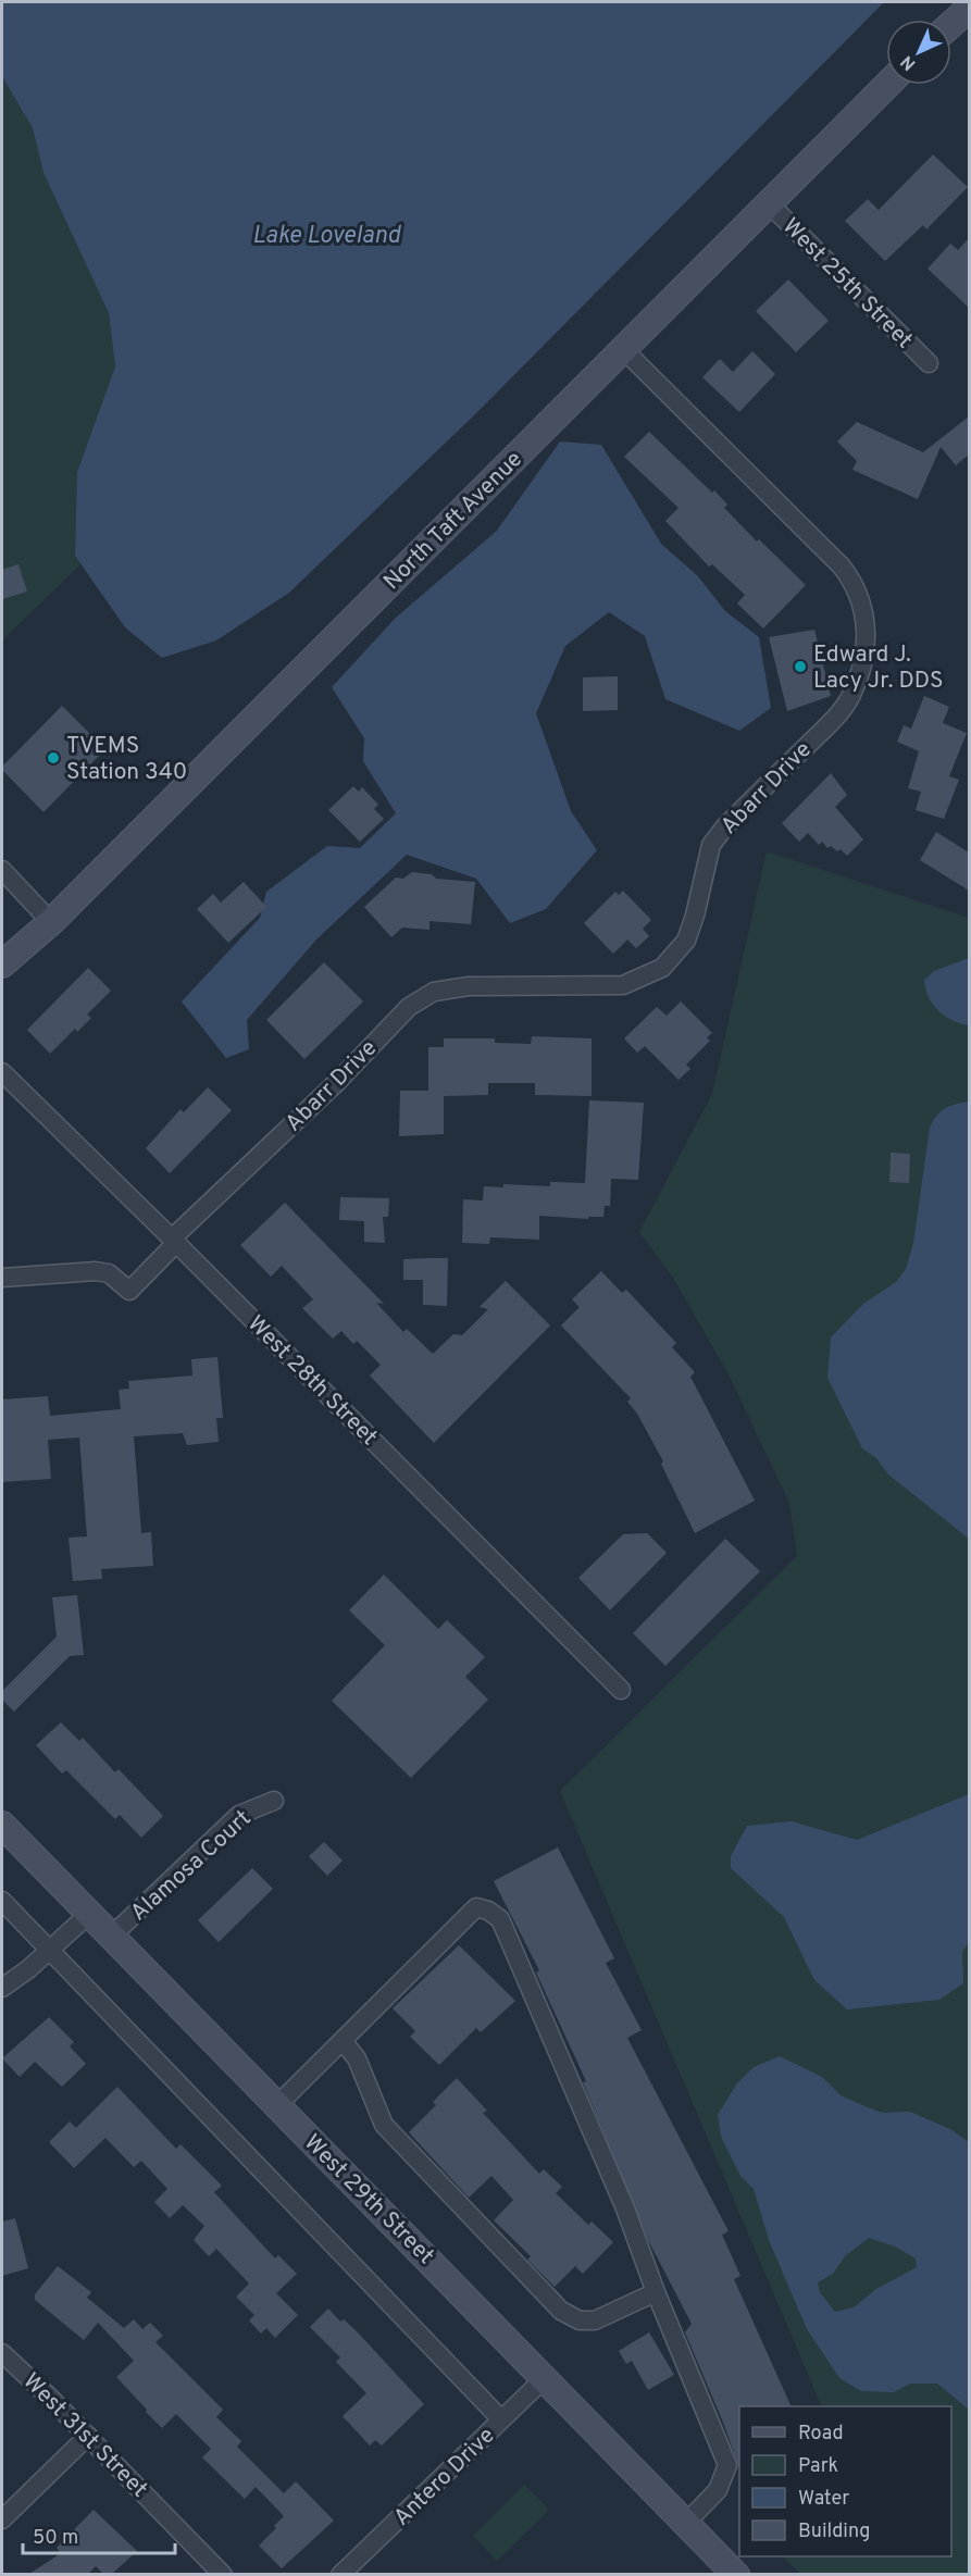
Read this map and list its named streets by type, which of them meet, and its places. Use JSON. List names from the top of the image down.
{
  "streets": {
    "main road": ["North Taft Avenue", "West 29th Street"],
    "street": [
      "West 25th Street",
      "Abarr Drive",
      "West 28th Street",
      "Alamosa Court",
      "West 31st Street",
      "Antero Drive"
    ]
  },
  "crossings": [
    ["West 25th Street", "North Taft Avenue"],
    ["North Taft Avenue", "Abarr Drive"],
    ["Abarr Drive", "West 28th Street"],
    ["Alamosa Court", "West 29th Street"],
    ["West 29th Street", "Antero Drive"]
  ],
  "water": ["Lake Loveland"],
  "places": ["Edward J. Lacy Jr. DDS", "TVEMS Station 340"],
  "legend": [
    "Road",
    "Park",
    "Water",
    "Building"
  ],
  "scale_bar": "50 m",
  "north": "bottom left"
}
